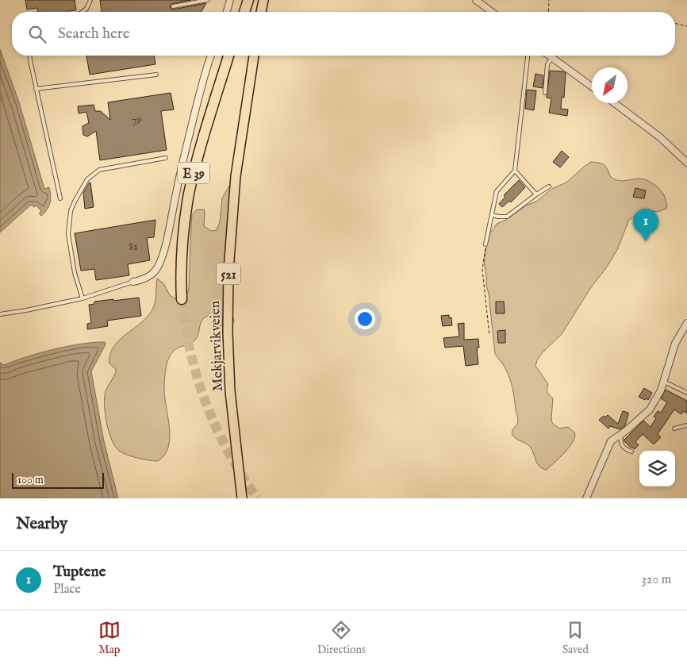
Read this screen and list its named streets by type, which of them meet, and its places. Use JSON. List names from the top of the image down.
{
  "streets": {
    "highway": ["E 39"],
    "main road": ["521", "Mekjarvikveien"]
  },
  "house_numbers": ["79", "81"],
  "scale_bar": "100 m",
  "north": "bottom left",
  "page": {
    "search": "Search here",
    "pins": "1",
    "scale": "100 m",
    "heading": "Nearby",
    "list": [
      {
        "mark": "1",
        "name": "Tuptene",
        "note": "Place",
        "value": "320 m"
      }
    ],
    "nav": ["Map", "Directions", "Saved"]
  }
}
